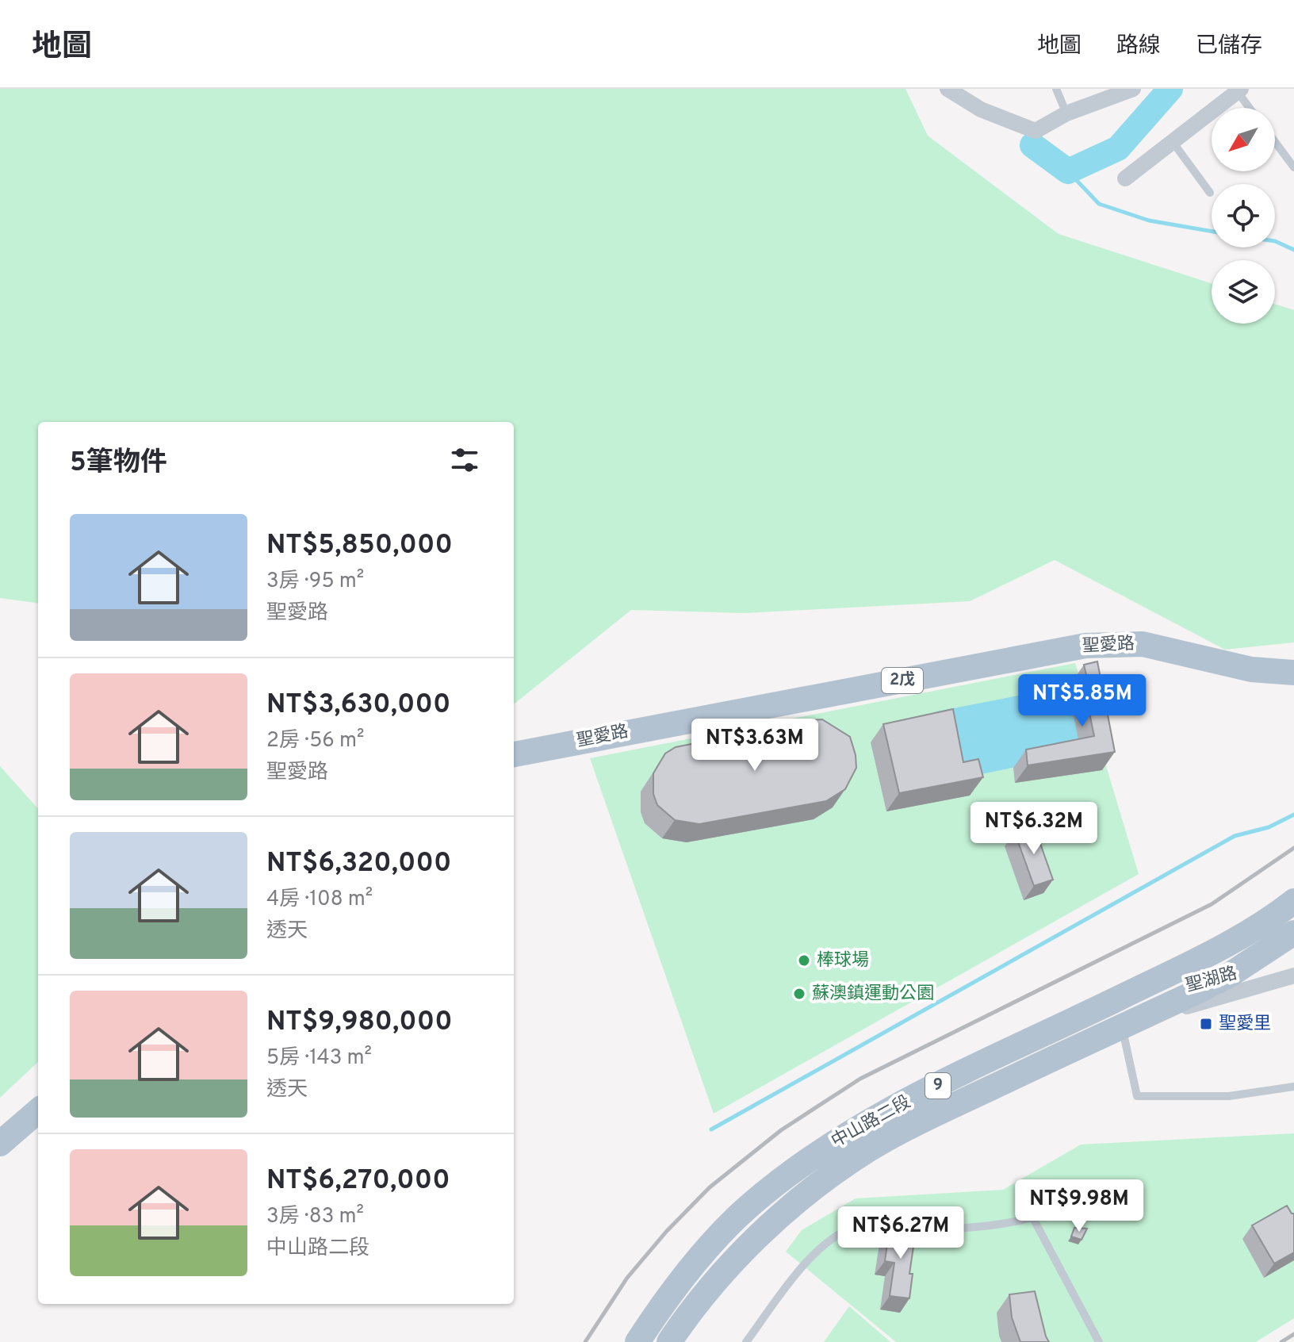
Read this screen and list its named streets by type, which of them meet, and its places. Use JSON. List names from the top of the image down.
{
  "streets": {
    "main road": [
      "聖愛路",
      "2戊",
      "9",
      "中山路二段"
    ],
    "street": ["聖湖路"]
  },
  "crossings": [
    ["聖湖路", "中山路二段"]
  ],
  "places": {
    "other": ["棒球場", "蘇澳鎮運動公園"],
    "transit": ["聖愛里"]
  },
  "north": "bottom left",
  "page": {
    "header": "地圖",
    "nav": ["地圖", "路線", "已儲存"],
    "heading": "5筆物件",
    "list": [
      {
        "name": "NT$5,850,000",
        "note": "3房 · 95 m² · 聖愛路"
      },
      {
        "name": "NT$3,630,000",
        "note": "2房 · 56 m² · 聖愛路"
      },
      {
        "name": "NT$6,320,000",
        "note": "4房 · 108 m² · 透天"
      },
      {
        "name": "NT$9,980,000",
        "note": "5房 · 143 m² · 透天"
      },
      {
        "name": "NT$6,270,000",
        "note": "3房 · 83 m² · 中山路二段"
      }
    ],
    "price": [
      "NT$5.85M",
      "NT$3.63M",
      "NT$6.32M",
      "NT$9.98M",
      "NT$6.27M"
    ]
  }
}
